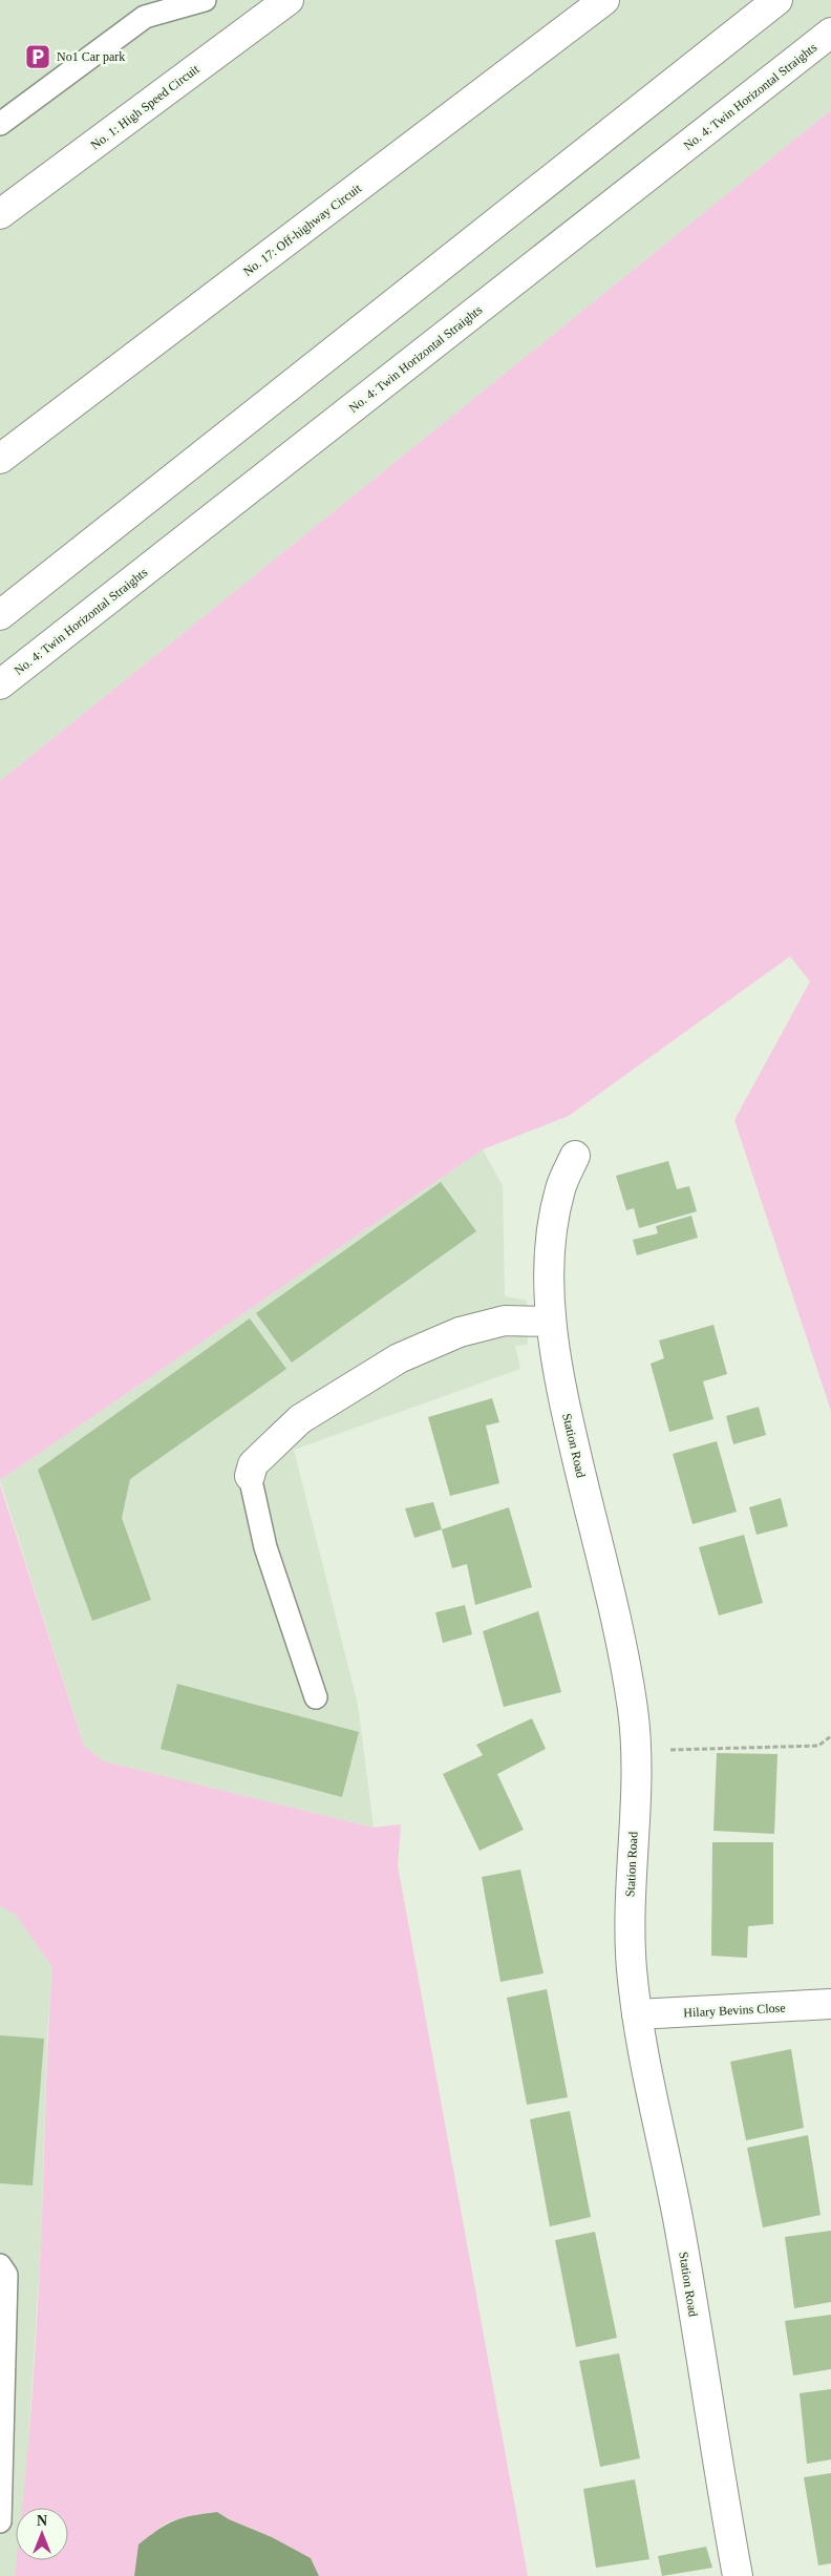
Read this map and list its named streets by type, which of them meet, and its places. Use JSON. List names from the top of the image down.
{
  "streets": {
    "street": [
      "No. 4: Twin Horizontal Straights",
      "No. 1: High Speed Circuit",
      "No. 17: Off-highway Circuit",
      "Station Road",
      "Hilary Bevins Close"
    ]
  },
  "crossings": [
    ["Station Road", "Hilary Bevins Close"]
  ],
  "places": {
    "parking": ["No1 Car park"]
  },
  "north": "top"
}
